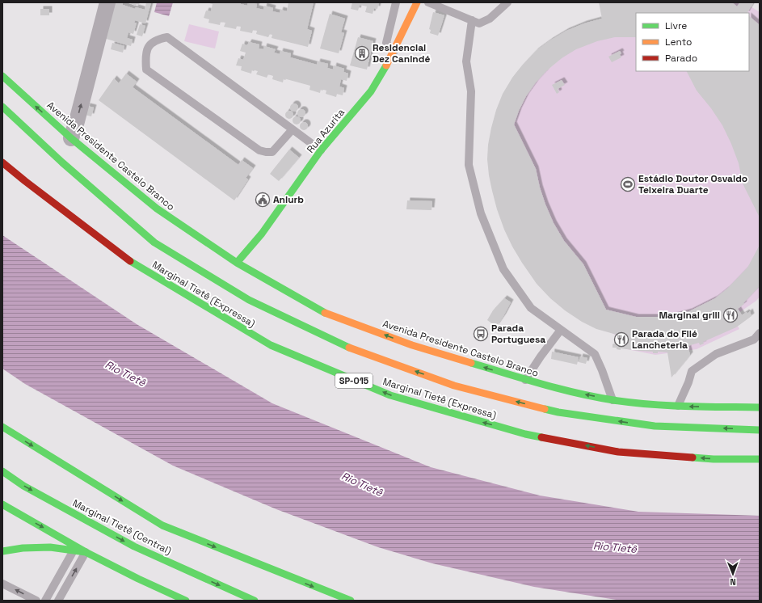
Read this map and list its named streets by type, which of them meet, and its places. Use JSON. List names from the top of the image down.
{
  "streets": {
    "main road": [
      "Rua Azurita",
      "Avenida Presidente Castelo Branco",
      "Marginal Tietê (Expressa)",
      "SP-015",
      "Marginal Tietê (Central)"
    ]
  },
  "crossings": [
    ["Rua Azurita", "Avenida Presidente Castelo Branco"]
  ],
  "water": ["Rio Tietê"],
  "places": {
    "building": ["Residencial Dez Canindé"],
    "sports": ["Estádio Doutor Osvaldo Teixeira Duarte"],
    "public building": ["Anlurb"],
    "restaurant": ["Marginal grill", "Parada do Filé Lancheteria"],
    "bus stop": ["Parada Portuguesa"]
  },
  "legend": ["Livre", "Lento", "Parado"],
  "north": "bottom"
}
